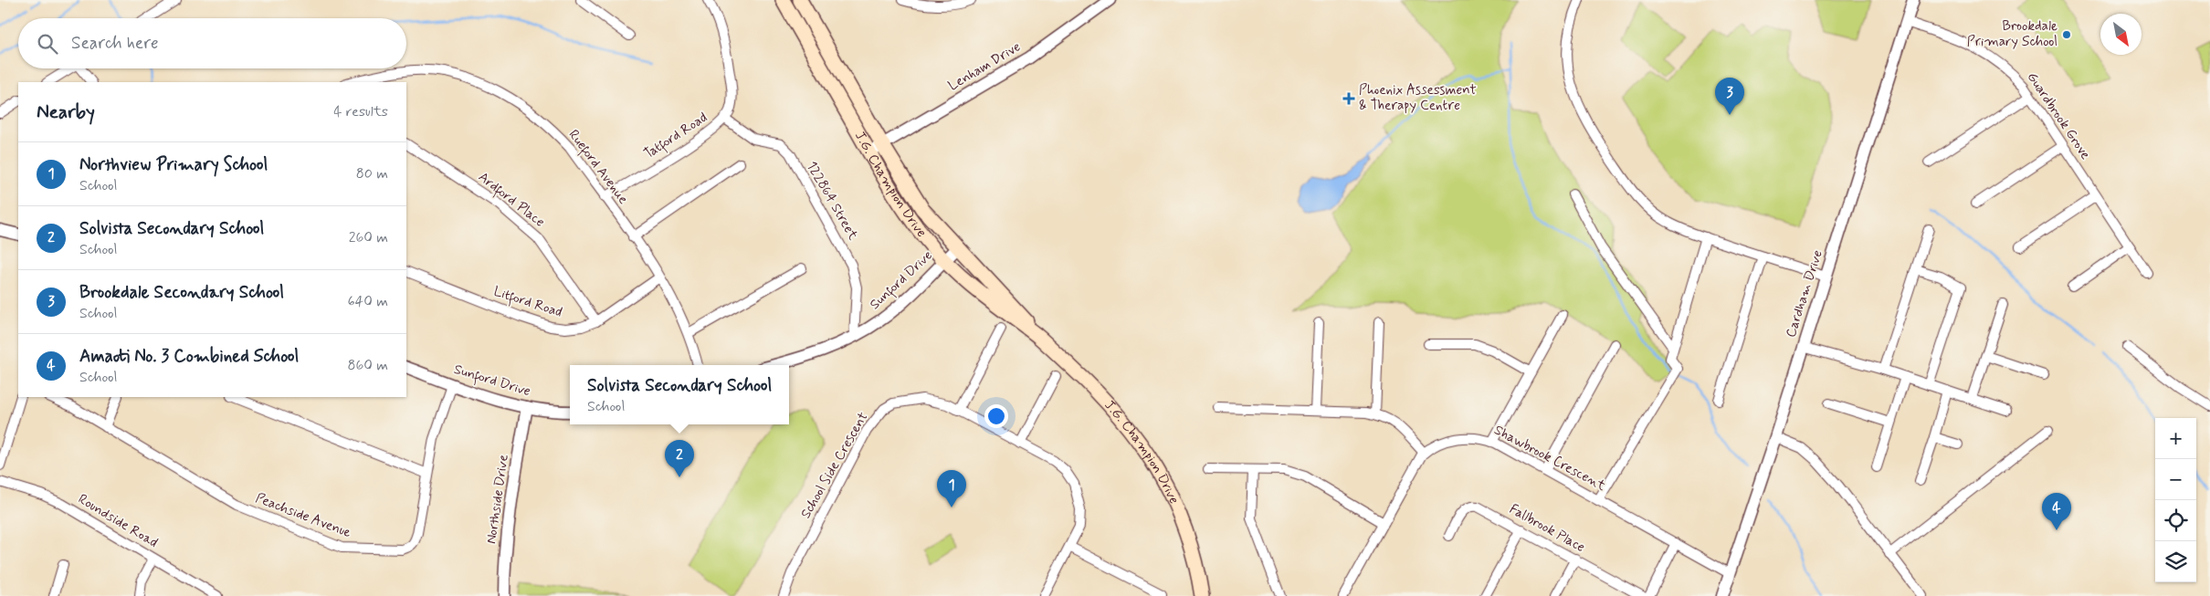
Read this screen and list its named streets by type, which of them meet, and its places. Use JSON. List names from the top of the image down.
{
  "streets": {
    "main road": ["J.G. Champion Drive"],
    "street": [
      "Lenham Drive",
      "Guardbrook Grove",
      "Tatford Road",
      "Rueford Avenue",
      "Ardford Place",
      "122864 Street",
      "Sunford Drive",
      "Cardham Drive",
      "Litford Road",
      "Shawbrook Crescent",
      "School Side Crescent",
      "Northside Drive",
      "Peachside Avenue",
      "Roundside Road",
      "Fallbrook Place"
    ]
  },
  "crossings": [
    ["Lenham Drive", "J.G. Champion Drive"],
    ["Guardbrook Grove", "Cardham Drive"],
    ["Tatford Road", "Rueford Avenue"],
    ["Tatford Road", "122864 Street"],
    ["Rueford Avenue", "Litford Road"],
    ["J.G. Champion Drive", "Sunford Drive"],
    ["Ardford Place", "Litford Road"],
    ["122864 Street", "Sunford Drive"],
    ["Sunford Drive", "Northside Drive"],
    ["Sunford Drive", "Peachside Avenue"],
    ["Cardham Drive", "Shawbrook Crescent"]
  ],
  "places": {
    "other": ["Brookdale Primary School"],
    "health": ["Phoenix Assessment & Therapy Centre"]
  },
  "north": "bottom right",
  "page": {
    "search": "Search here",
    "pins": [
      "3",
      "2",
      "1",
      "4"
    ],
    "heading": ["Nearby", "4 results"],
    "list": [
      {
        "mark": "1",
        "name": "Northview Primary School",
        "note": "School",
        "value": "80 m"
      },
      {
        "mark": "2",
        "name": "Solvista Secondary School",
        "note": "School",
        "value": "260 m"
      },
      {
        "mark": "3",
        "name": "Brookdale Secondary School",
        "note": "School",
        "value": "640 m"
      },
      {
        "mark": "4",
        "name": "Amaoti No. 3 Combined School",
        "note": "School",
        "value": "860 m"
      }
    ],
    "popup": ["Solvista Secondary School", "School"],
    "map_buttons": ["+", "−"]
  }
}
